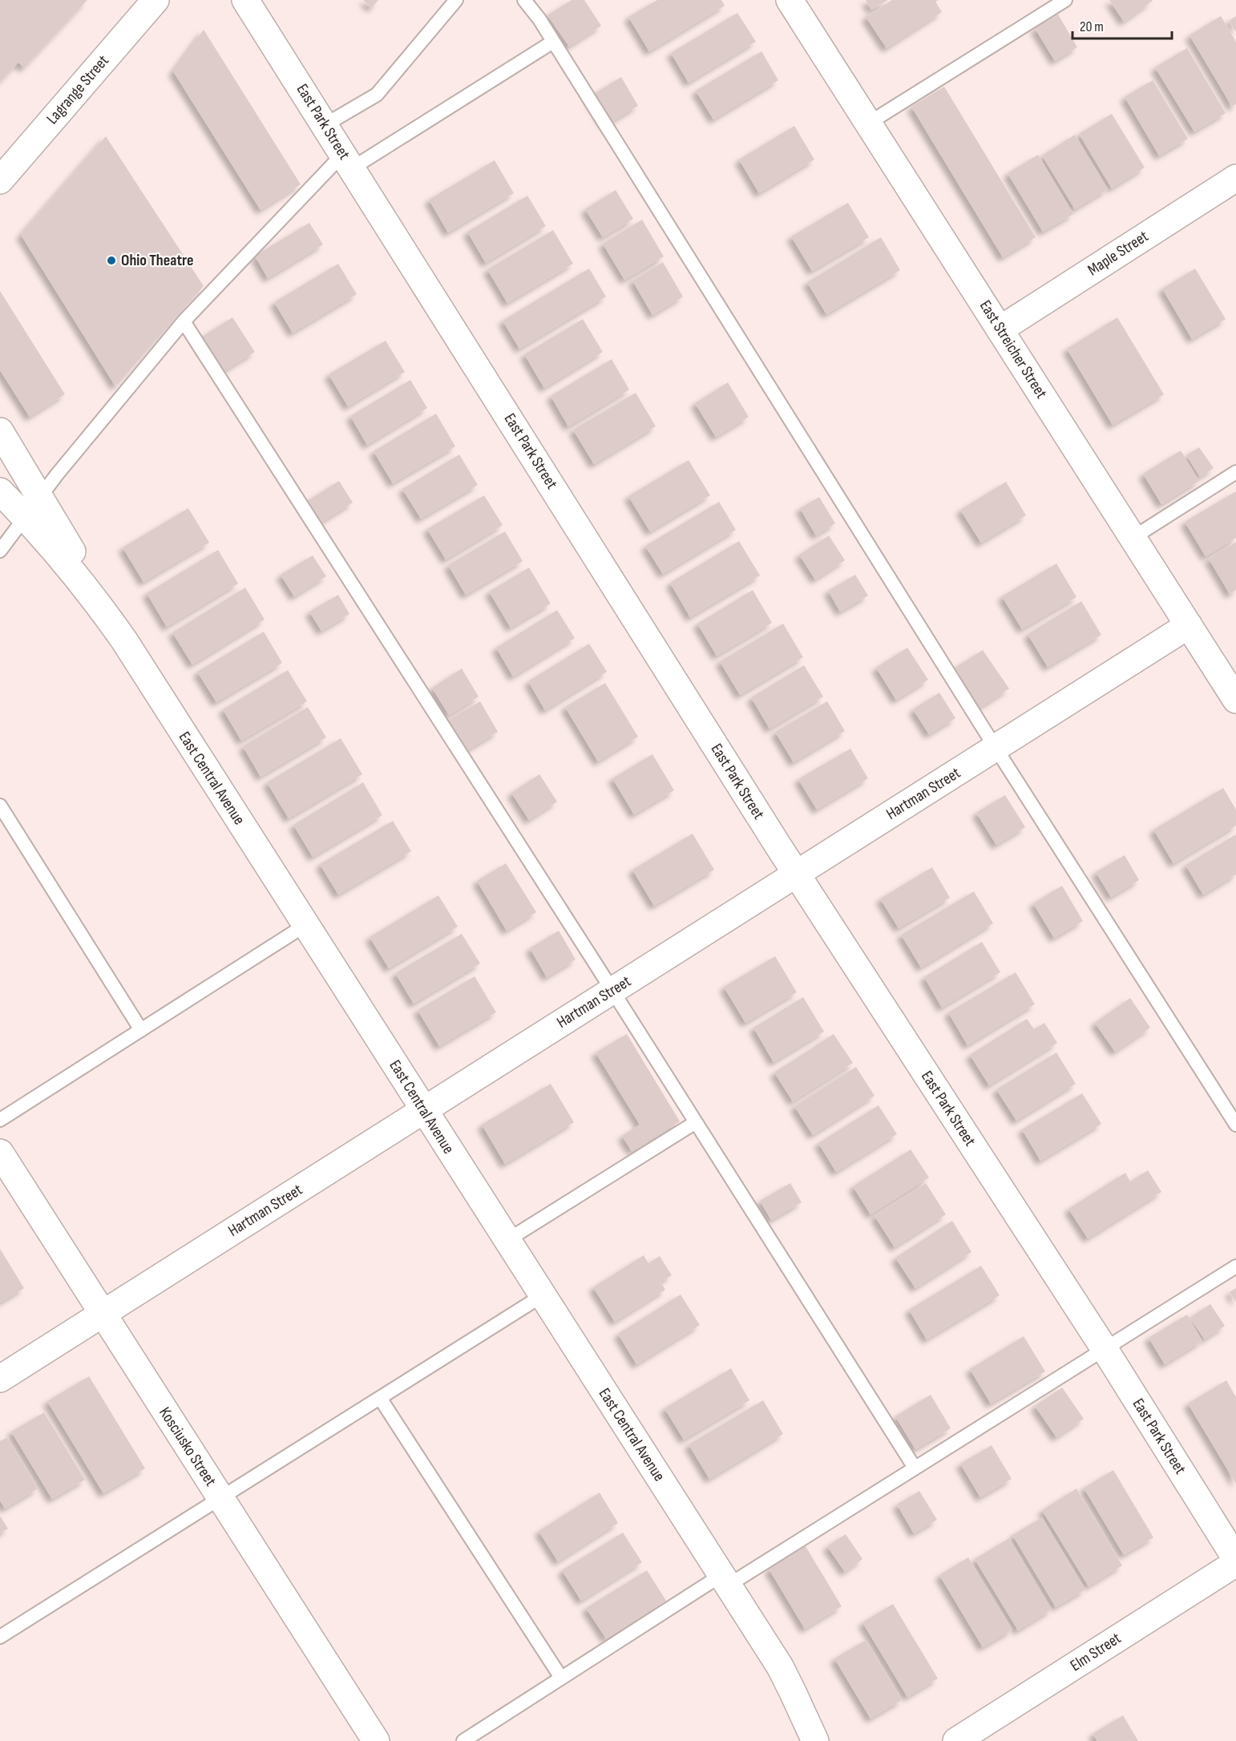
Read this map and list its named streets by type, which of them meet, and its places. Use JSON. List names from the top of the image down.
{
  "streets": {
    "street": [
      "Lagrange Street",
      "East Park Street",
      "Maple Street",
      "East Streicher Street",
      "East Central Avenue",
      "Hartman Street",
      "Kosciusko Street",
      "Elm Street"
    ]
  },
  "crossings": [
    ["East Park Street", "Hartman Street"],
    ["Maple Street", "East Streicher Street"],
    ["East Streicher Street", "Hartman Street"],
    ["East Central Avenue", "Hartman Street"],
    ["Hartman Street", "Kosciusko Street"]
  ],
  "places": ["Ohio Theatre"],
  "scale_bar": "20 m"
}
